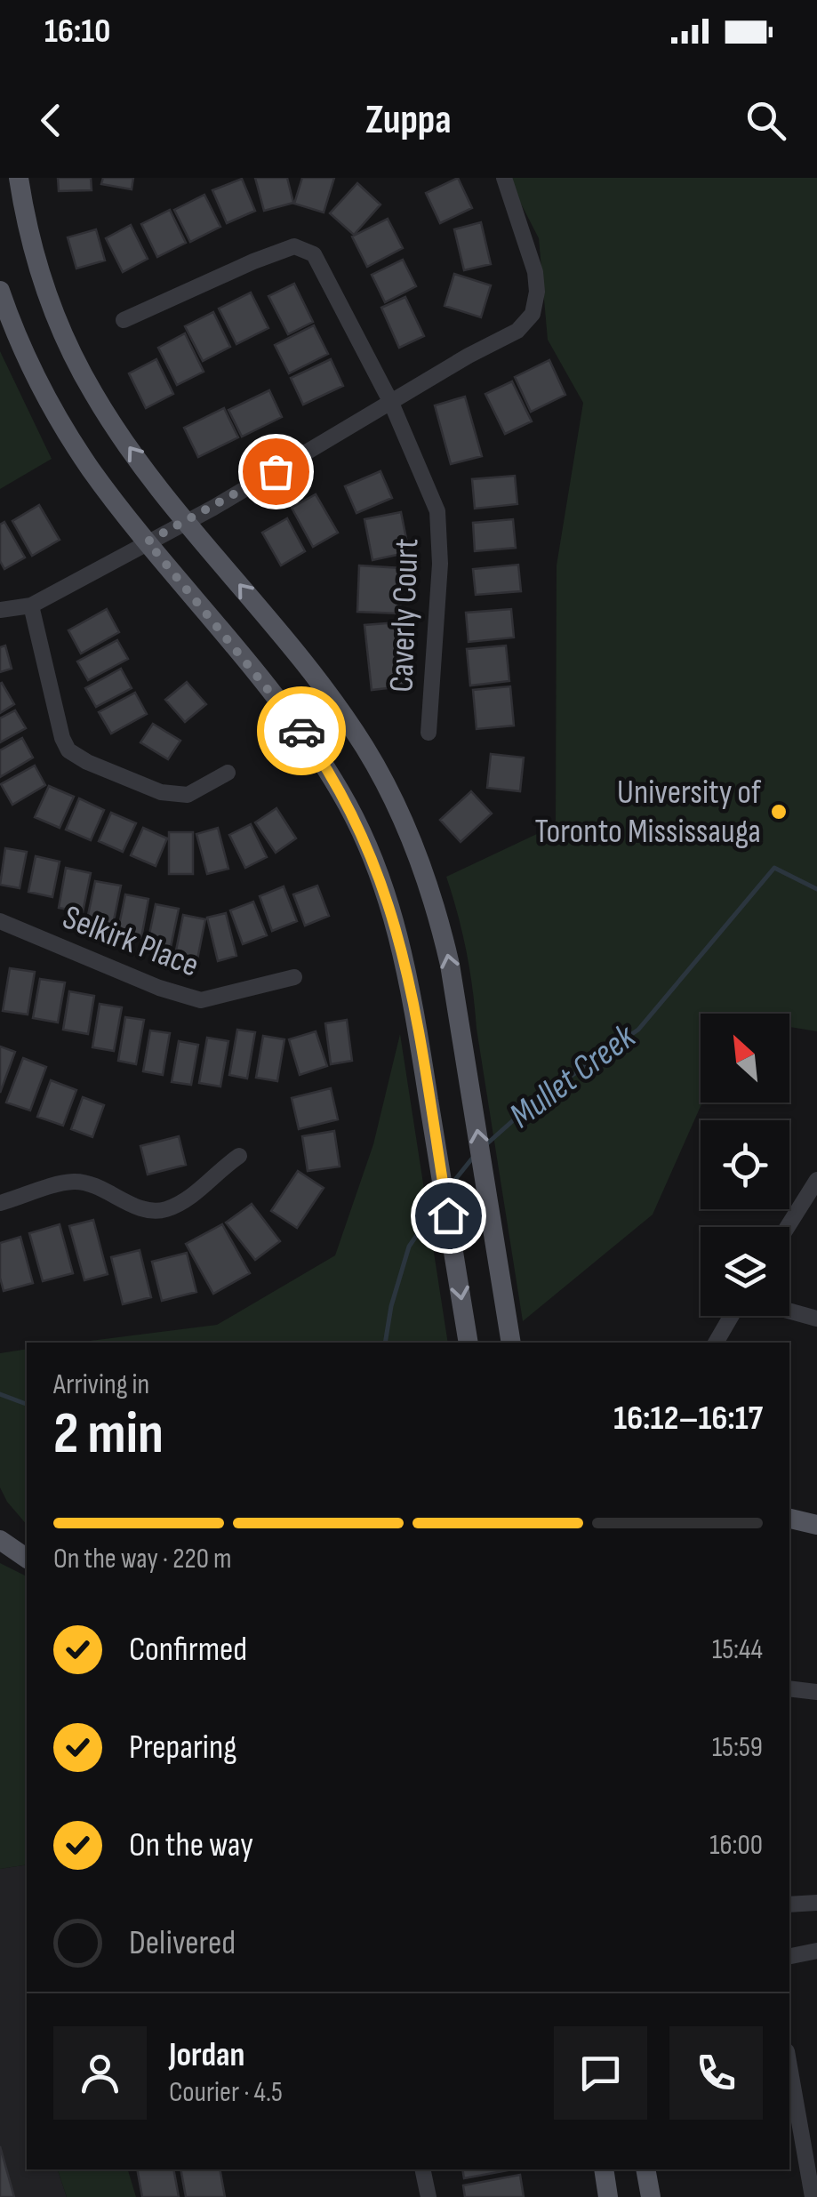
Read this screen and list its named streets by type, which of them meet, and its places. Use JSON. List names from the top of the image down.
{
  "streets": {
    "street": ["Caverly Court", "Selkirk Place"]
  },
  "water": ["Mullet Creek"],
  "places": ["University of Toronto Mississauga"],
  "north": "top left",
  "page": {
    "status": "16:10",
    "header": "Zuppa",
    "heading": ["2 min", "Arriving in", "16:12–16:17"],
    "panel": ["Jordan", "Courier · 4.5"],
    "bar": "On the way · 220 m",
    "list": [
      ["Confirmed", "15:44"],
      ["Preparing", "15:59"],
      ["On the way", "16:00"],
      "Delivered"
    ]
  }
}
